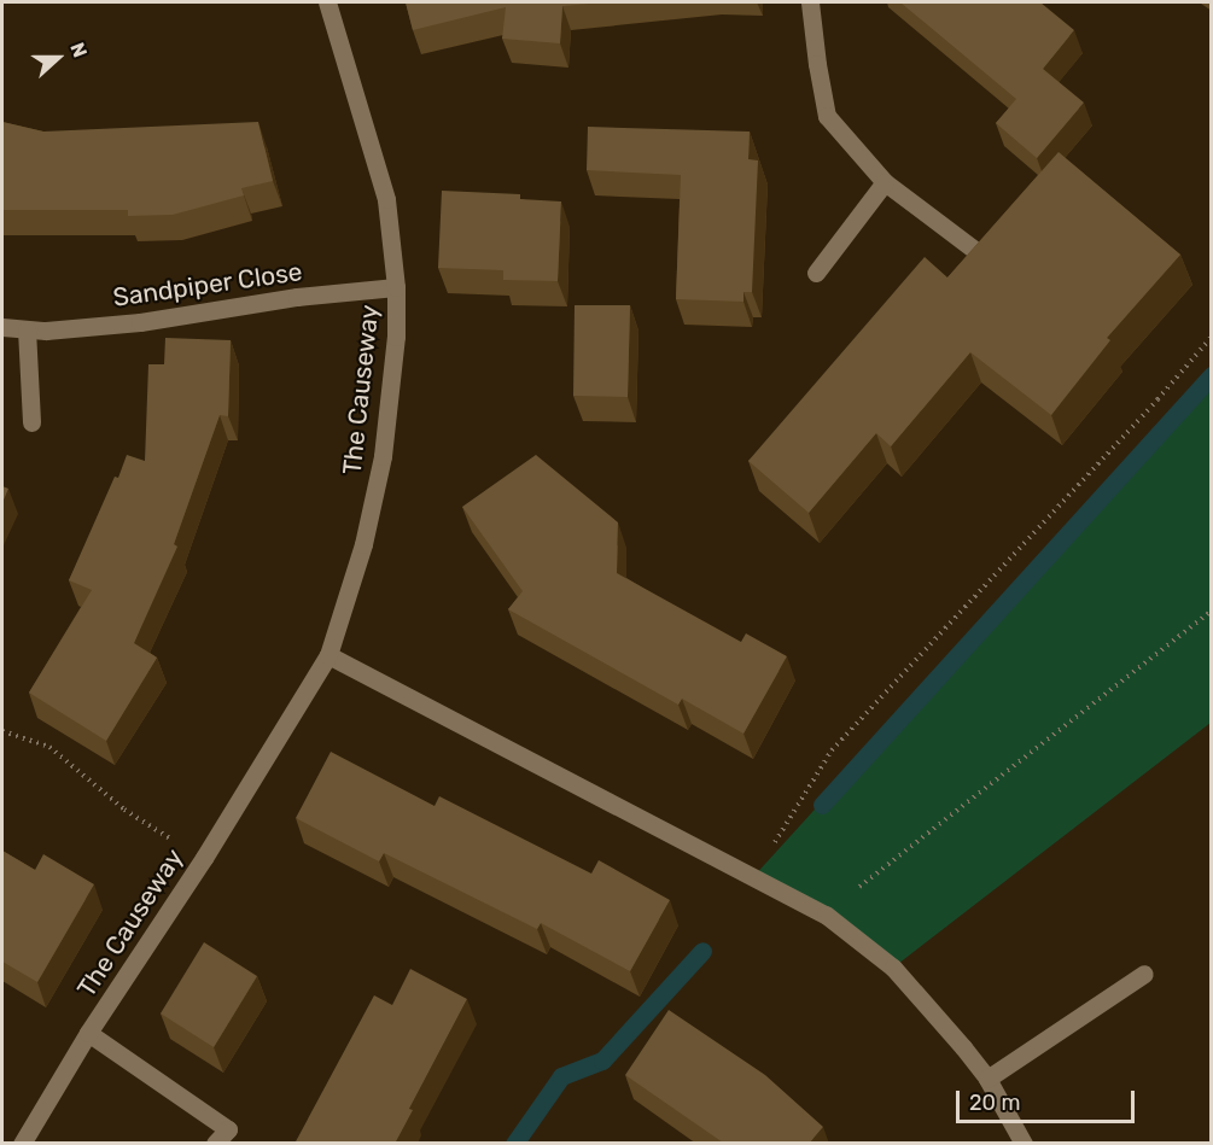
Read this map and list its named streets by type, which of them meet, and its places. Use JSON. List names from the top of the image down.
{
  "streets": {
    "street": ["Sandpiper Close", "The Causeway"]
  },
  "crossings": [
    ["Sandpiper Close", "The Causeway"]
  ],
  "scale_bar": "20 m",
  "north": "right"
}
